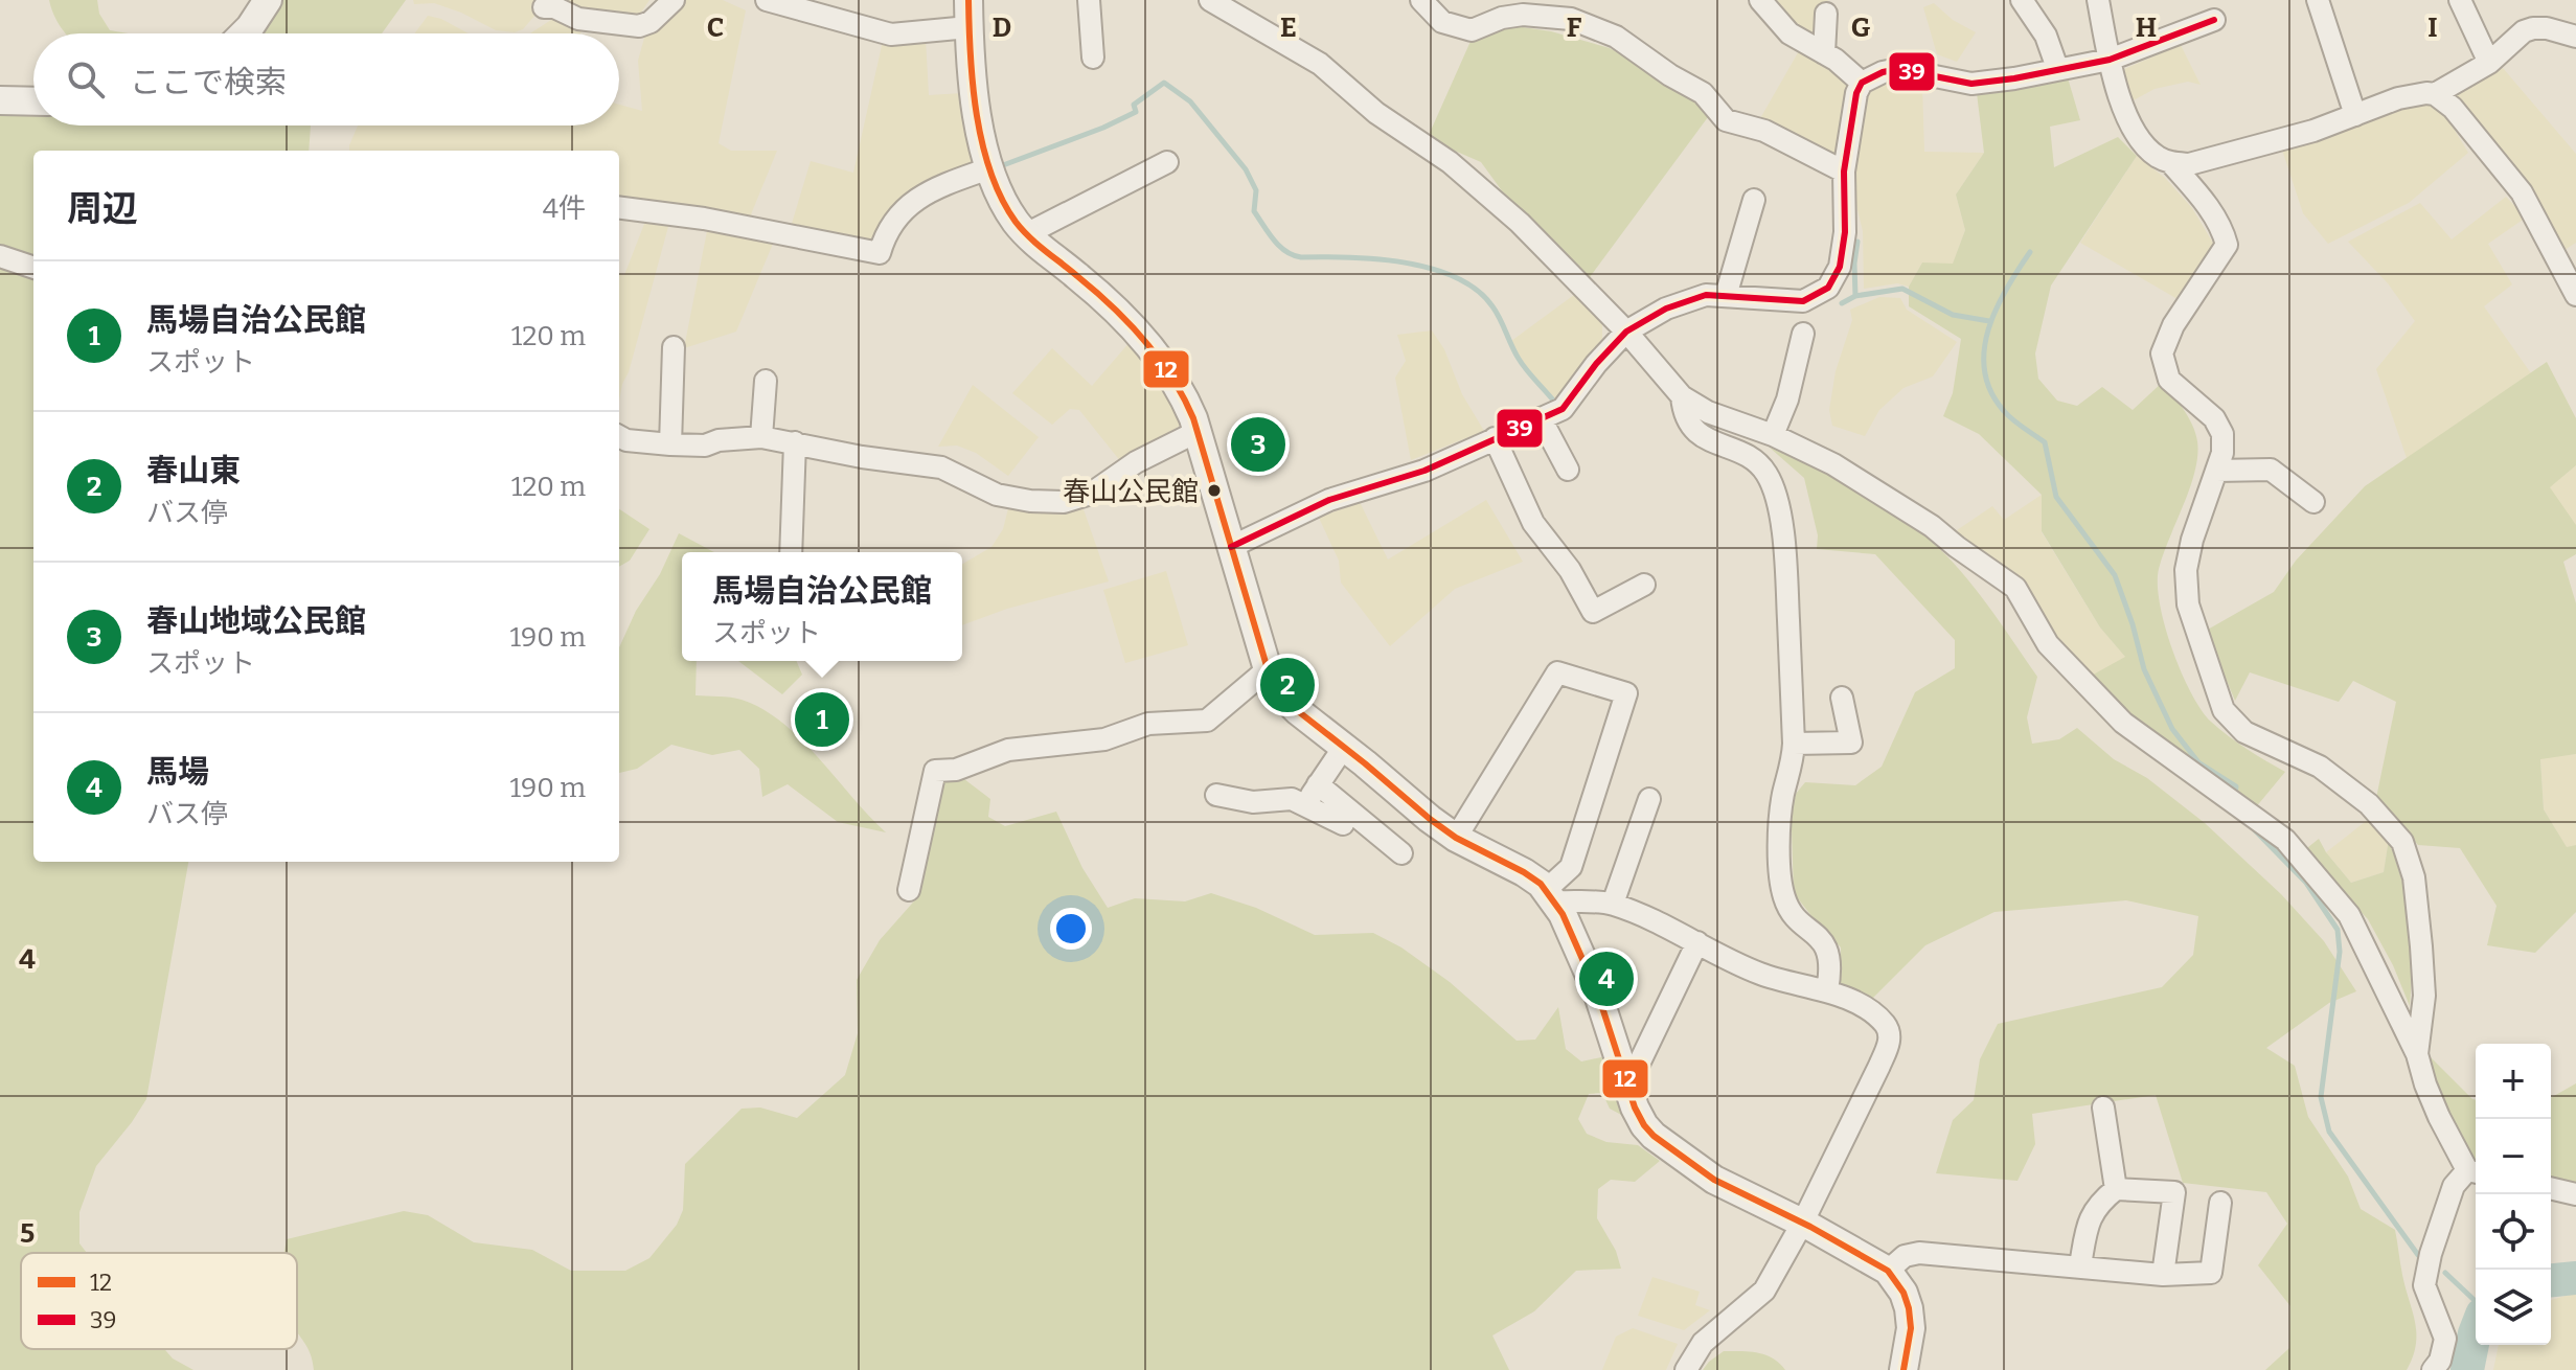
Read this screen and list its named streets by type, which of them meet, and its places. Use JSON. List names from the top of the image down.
{
  "places": ["春山公民館"],
  "lines": ["transit line 12", "transit line 39"],
  "legend": ["12", "39"],
  "page": {
    "search": "ここで検索",
    "heading": ["周辺", "4件"],
    "list": [
      {
        "mark": "1",
        "name": "馬場自治公民館",
        "note": "スポット",
        "value": "120 m"
      },
      {
        "mark": "2",
        "name": "春山東",
        "note": "バス停",
        "value": "120 m"
      },
      {
        "mark": "3",
        "name": "春山地域公民館",
        "note": "スポット",
        "value": "190 m"
      },
      {
        "mark": "4",
        "name": "馬場",
        "note": "バス停",
        "value": "190 m"
      }
    ],
    "pins": [
      "3",
      "2",
      "1",
      "4"
    ],
    "popup": ["馬場自治公民館", "スポット"],
    "map_buttons": ["+", "−"]
  },
  "grid": {
    "columns": [
      "C",
      "D",
      "E",
      "F",
      "G",
      "H",
      "I"
    ],
    "rows": ["4", "5"]
  }
}
